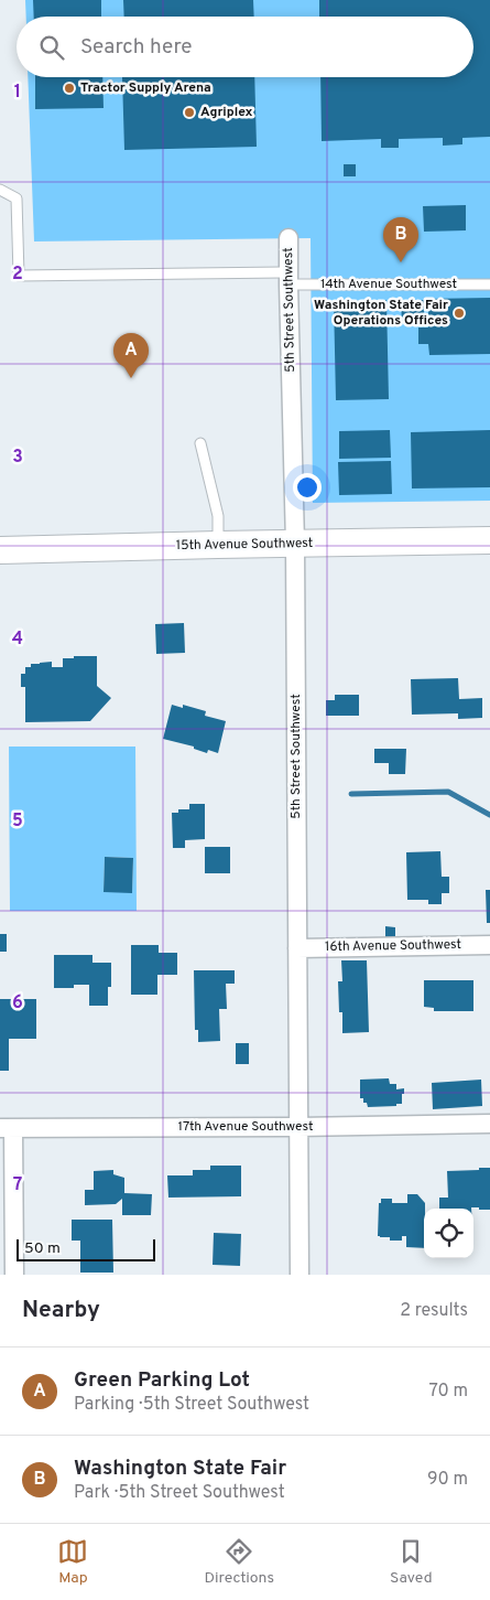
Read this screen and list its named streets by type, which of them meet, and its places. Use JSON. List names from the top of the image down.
{
  "streets": {
    "street": [
      "5th Street Southwest",
      "15th Avenue Southwest",
      "16th Avenue Southwest",
      "17th Avenue Southwest"
    ],
    "lane": ["14th Avenue Southwest"]
  },
  "crossings": [
    ["14th Avenue Southwest", "5th Street Southwest"],
    ["5th Street Southwest", "15th Avenue Southwest"],
    ["5th Street Southwest", "16th Avenue Southwest"],
    ["5th Street Southwest", "17th Avenue Southwest"]
  ],
  "places": ["Tractor Supply Arena", "Agriplex", "Washington State Fair Operations Offices"],
  "scale_bar": "50 m",
  "page": {
    "search": "Search here",
    "pins": ["B", "A"],
    "scale": "50 m",
    "heading": ["Nearby", "2 results"],
    "list": [
      {
        "mark": "A",
        "name": "Green Parking Lot",
        "note": "Parking · 5th Street Southwest",
        "value": "70 m"
      },
      {
        "mark": "B",
        "name": "Washington State Fair",
        "note": "Park · 5th Street Southwest",
        "value": "90 m"
      }
    ],
    "nav": ["Map", "Directions", "Saved"]
  },
  "grid": {
    "rows": [
      "1",
      "2",
      "3",
      "4",
      "5",
      "6",
      "7"
    ]
  }
}
